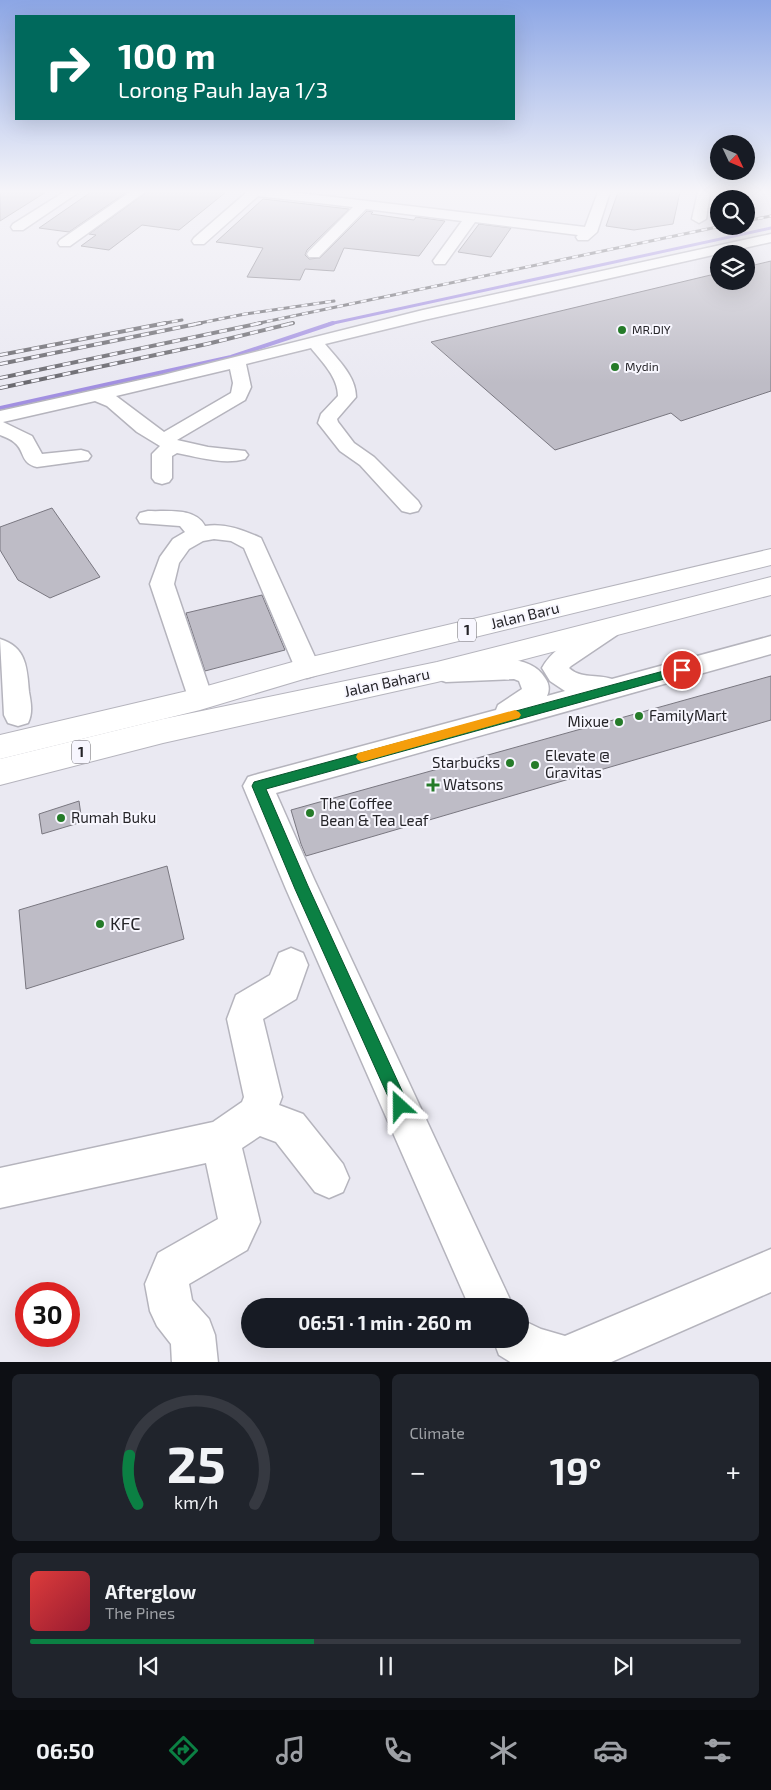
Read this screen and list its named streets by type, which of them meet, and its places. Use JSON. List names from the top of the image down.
{
  "streets": {
    "highway": ["Jalan Baru", "1", "Jalan Baharu"]
  },
  "crossings": [
    ["Jalan Baru", "Jalan Baharu"]
  ],
  "places": {
    "other": [
      "MR.DIY",
      "Mydin",
      "FamilyMart",
      "Mixue",
      "Starbucks",
      "Elevate @ Gravitas",
      "The Coffee Bean & Tea Leaf",
      "Rumah Buku",
      "KFC"
    ],
    "health": ["Watsons"]
  },
  "north": "bottom right",
  "page": {
    "turn": ["100 m", "Lorong Pauh Jaya 1/3"],
    "limit": "30",
    "trip": "06:51 · 1 min · 260 m",
    "tile": "Climate",
    "heat": ["−", "19°", "+"],
    "song": ["Afterglow", "The Pines"],
    "tabs": "06:50",
    "gauge": ["25", "km/h"]
  }
}
